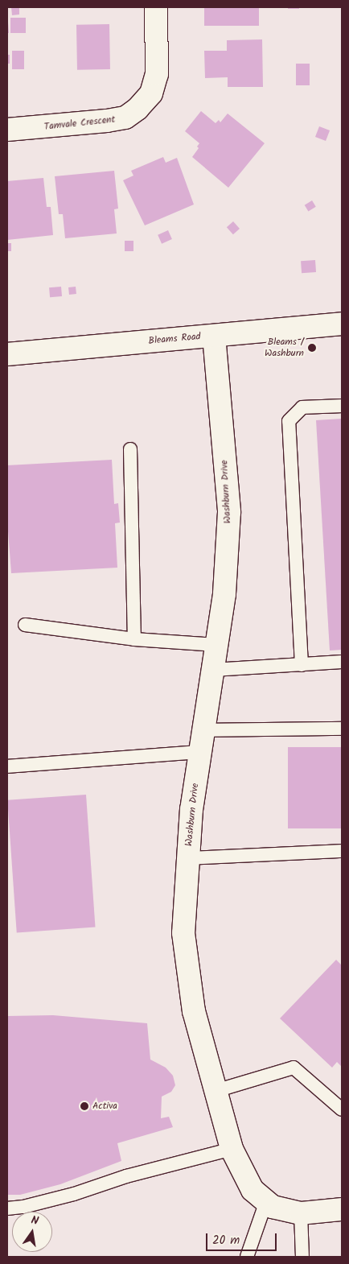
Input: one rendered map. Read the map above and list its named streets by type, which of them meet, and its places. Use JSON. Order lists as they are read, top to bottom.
{
  "streets": {
    "street": ["Tamvale Crescent", "Bleams Road", "Washburn Drive"]
  },
  "crossings": [
    ["Bleams Road", "Washburn Drive"]
  ],
  "places": ["Bleams / Washburn", "Activa"],
  "scale_bar": "20 m",
  "north": "top"
}
